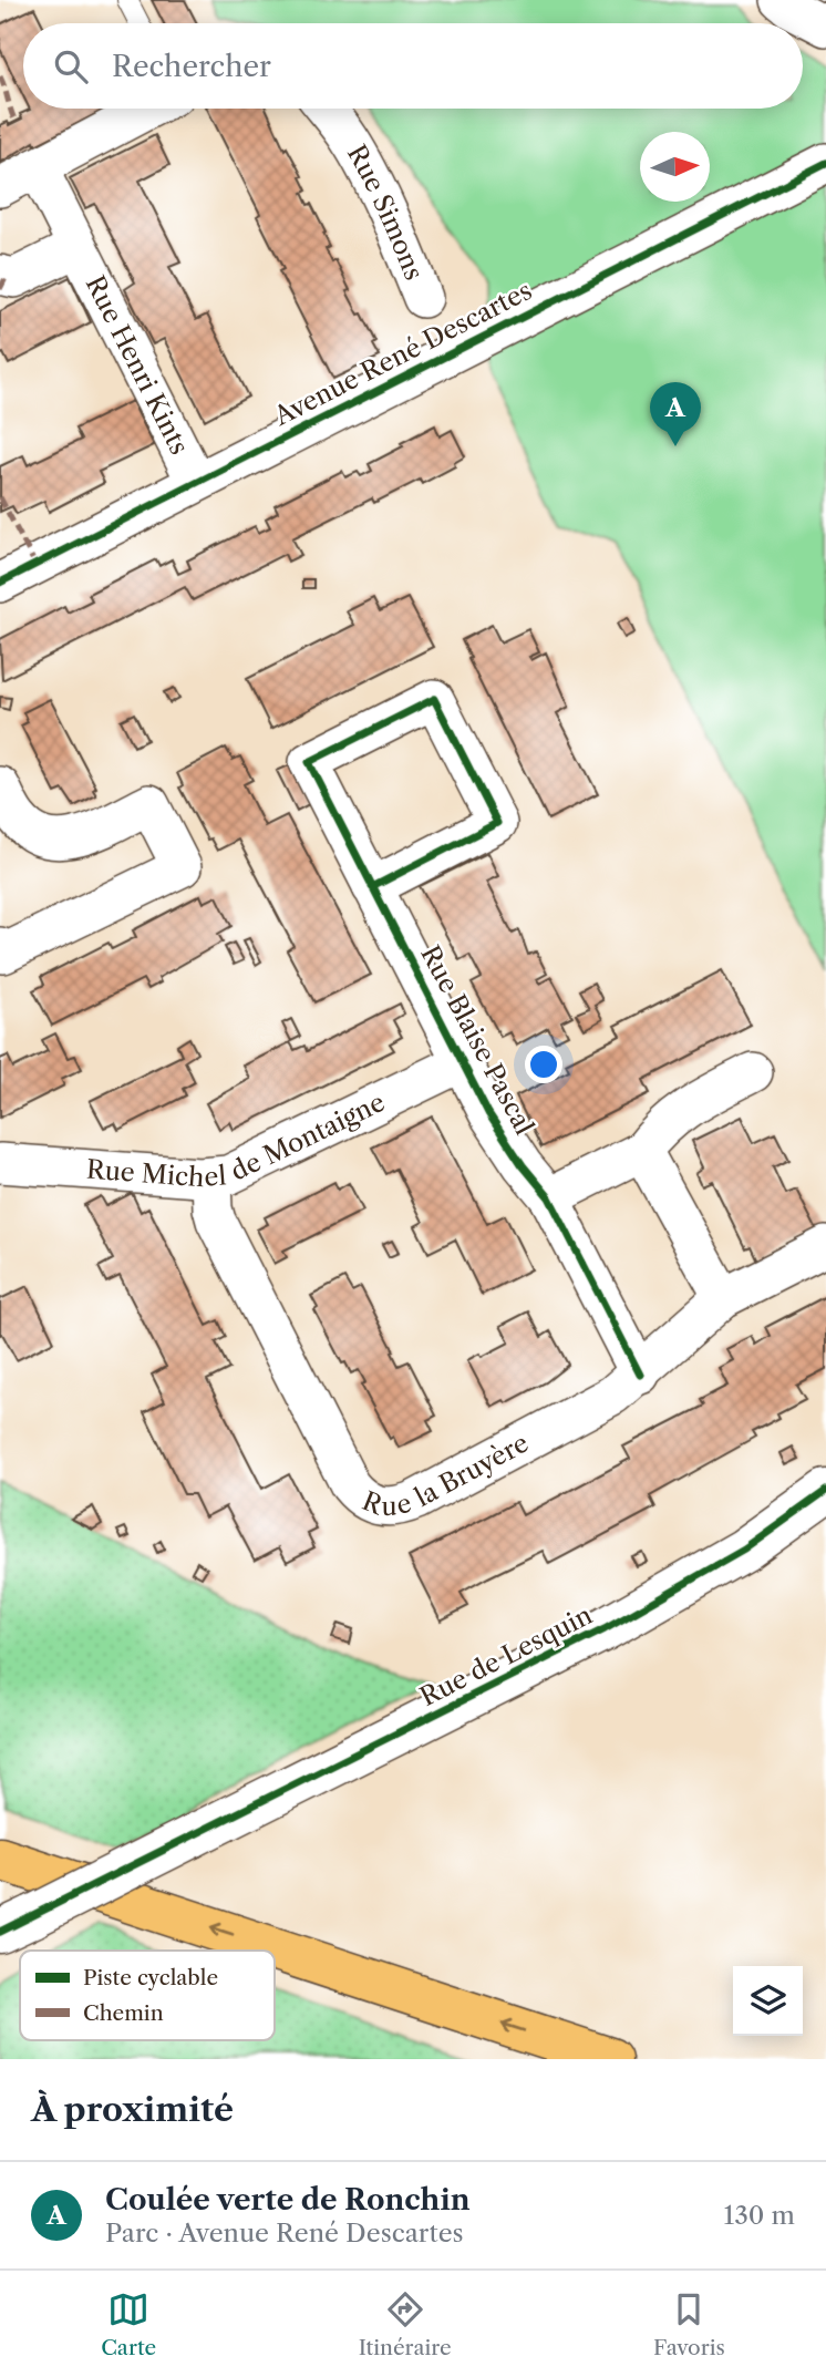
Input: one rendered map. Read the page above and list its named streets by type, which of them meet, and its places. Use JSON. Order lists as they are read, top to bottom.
{
  "streets": {
    "street": [
      "Rue Simons",
      "Avenue René Descartes",
      "Rue Henri Kints",
      "Rue Blaise Pascal",
      "Rue Michel de Montaigne",
      "Rue la Bruyère",
      "Rue de Lesquin"
    ]
  },
  "crossings": [
    ["Avenue René Descartes", "Rue Henri Kints"],
    ["Rue Blaise Pascal", "Rue Michel de Montaigne"],
    ["Rue Blaise Pascal", "Rue la Bruyère"],
    ["Rue Michel de Montaigne", "Rue la Bruyère"]
  ],
  "legend": ["Piste cyclable", "Chemin"],
  "north": "right",
  "page": {
    "search": "Rechercher",
    "pins": "A",
    "heading": "À proximité",
    "list": [
      {
        "mark": "A",
        "name": "Coulée verte de Ronchin",
        "note": "Parc · Avenue René Descartes",
        "value": "130 m"
      }
    ],
    "nav": ["Carte", "Itinéraire", "Favoris"]
  }
}
